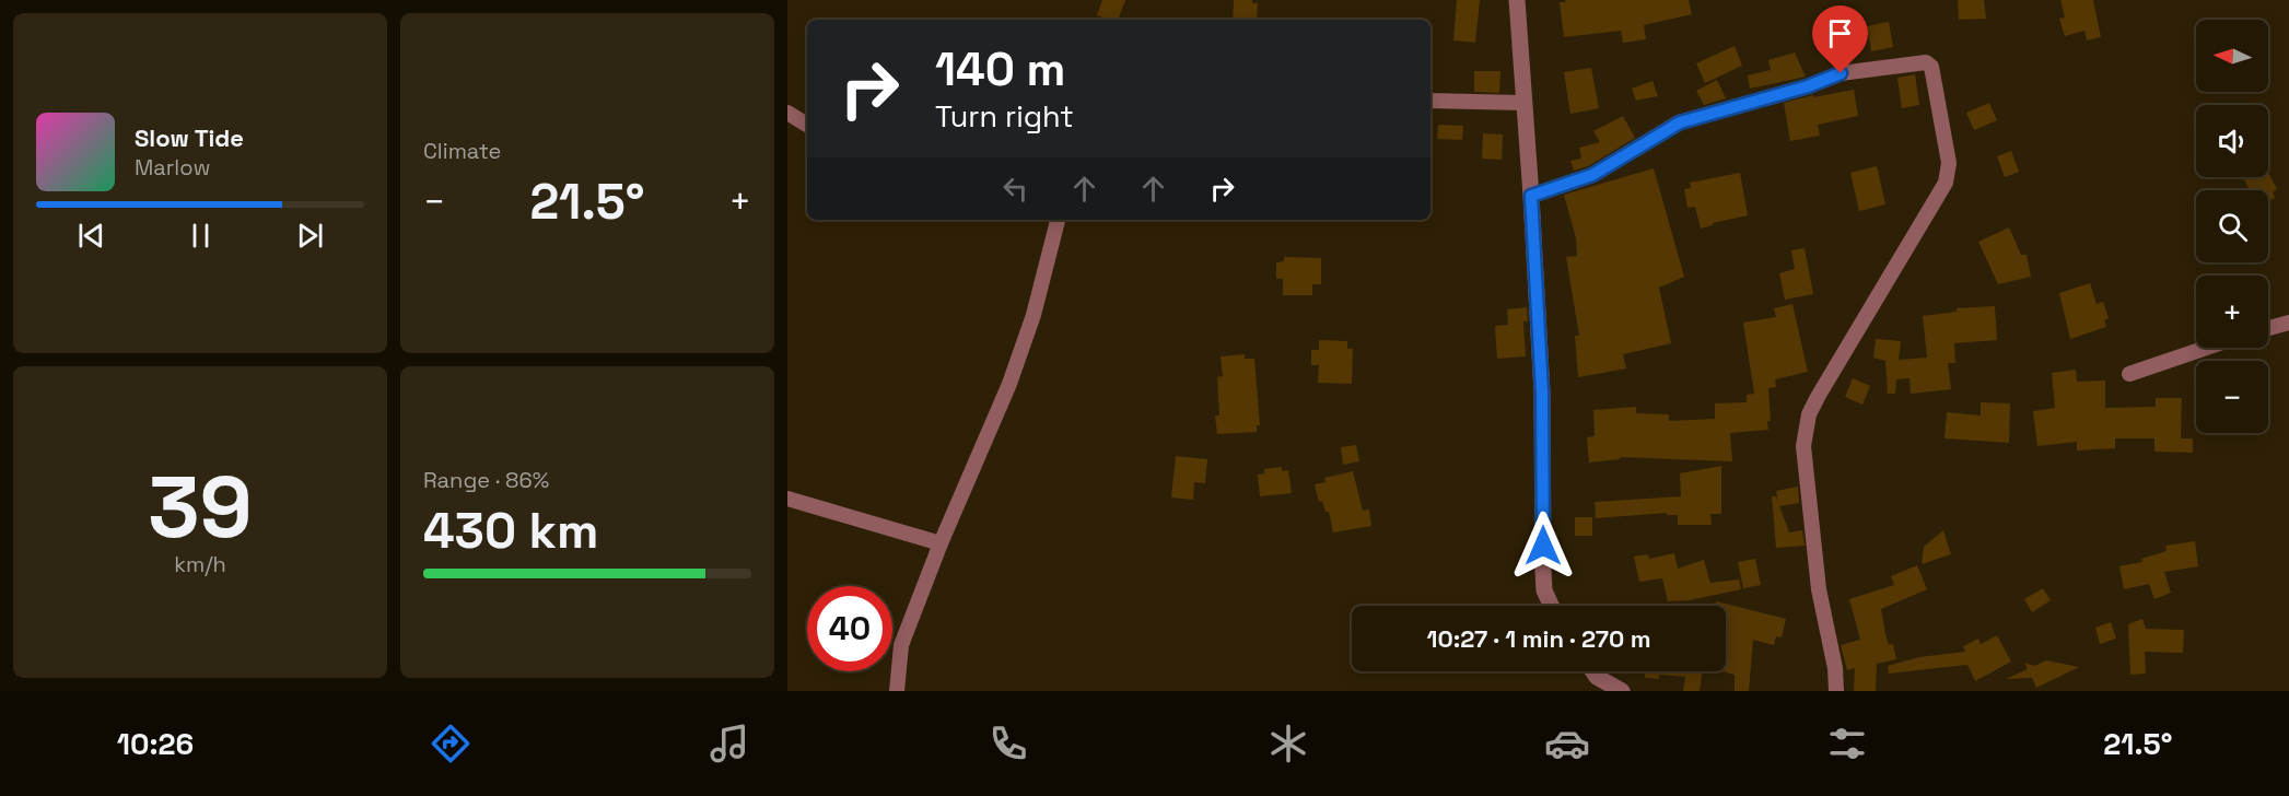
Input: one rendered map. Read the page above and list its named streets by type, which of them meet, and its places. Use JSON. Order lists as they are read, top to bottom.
{
  "north": "left",
  "page": {
    "tile": [
      "Climate",
      ["39", "km/h"],
      ["Range · 86%", "430 km"]
    ],
    "map_buttons": ["+", "−"],
    "turn": ["140 m", "Turn right"],
    "song": ["Slow Tide", "Marlow"],
    "heat": ["−", "21.5°", "+"],
    "limit": "40",
    "trip": "10:27 · 1 min · 270 m",
    "tabs": ["10:26", "21.5°"]
  }
}
